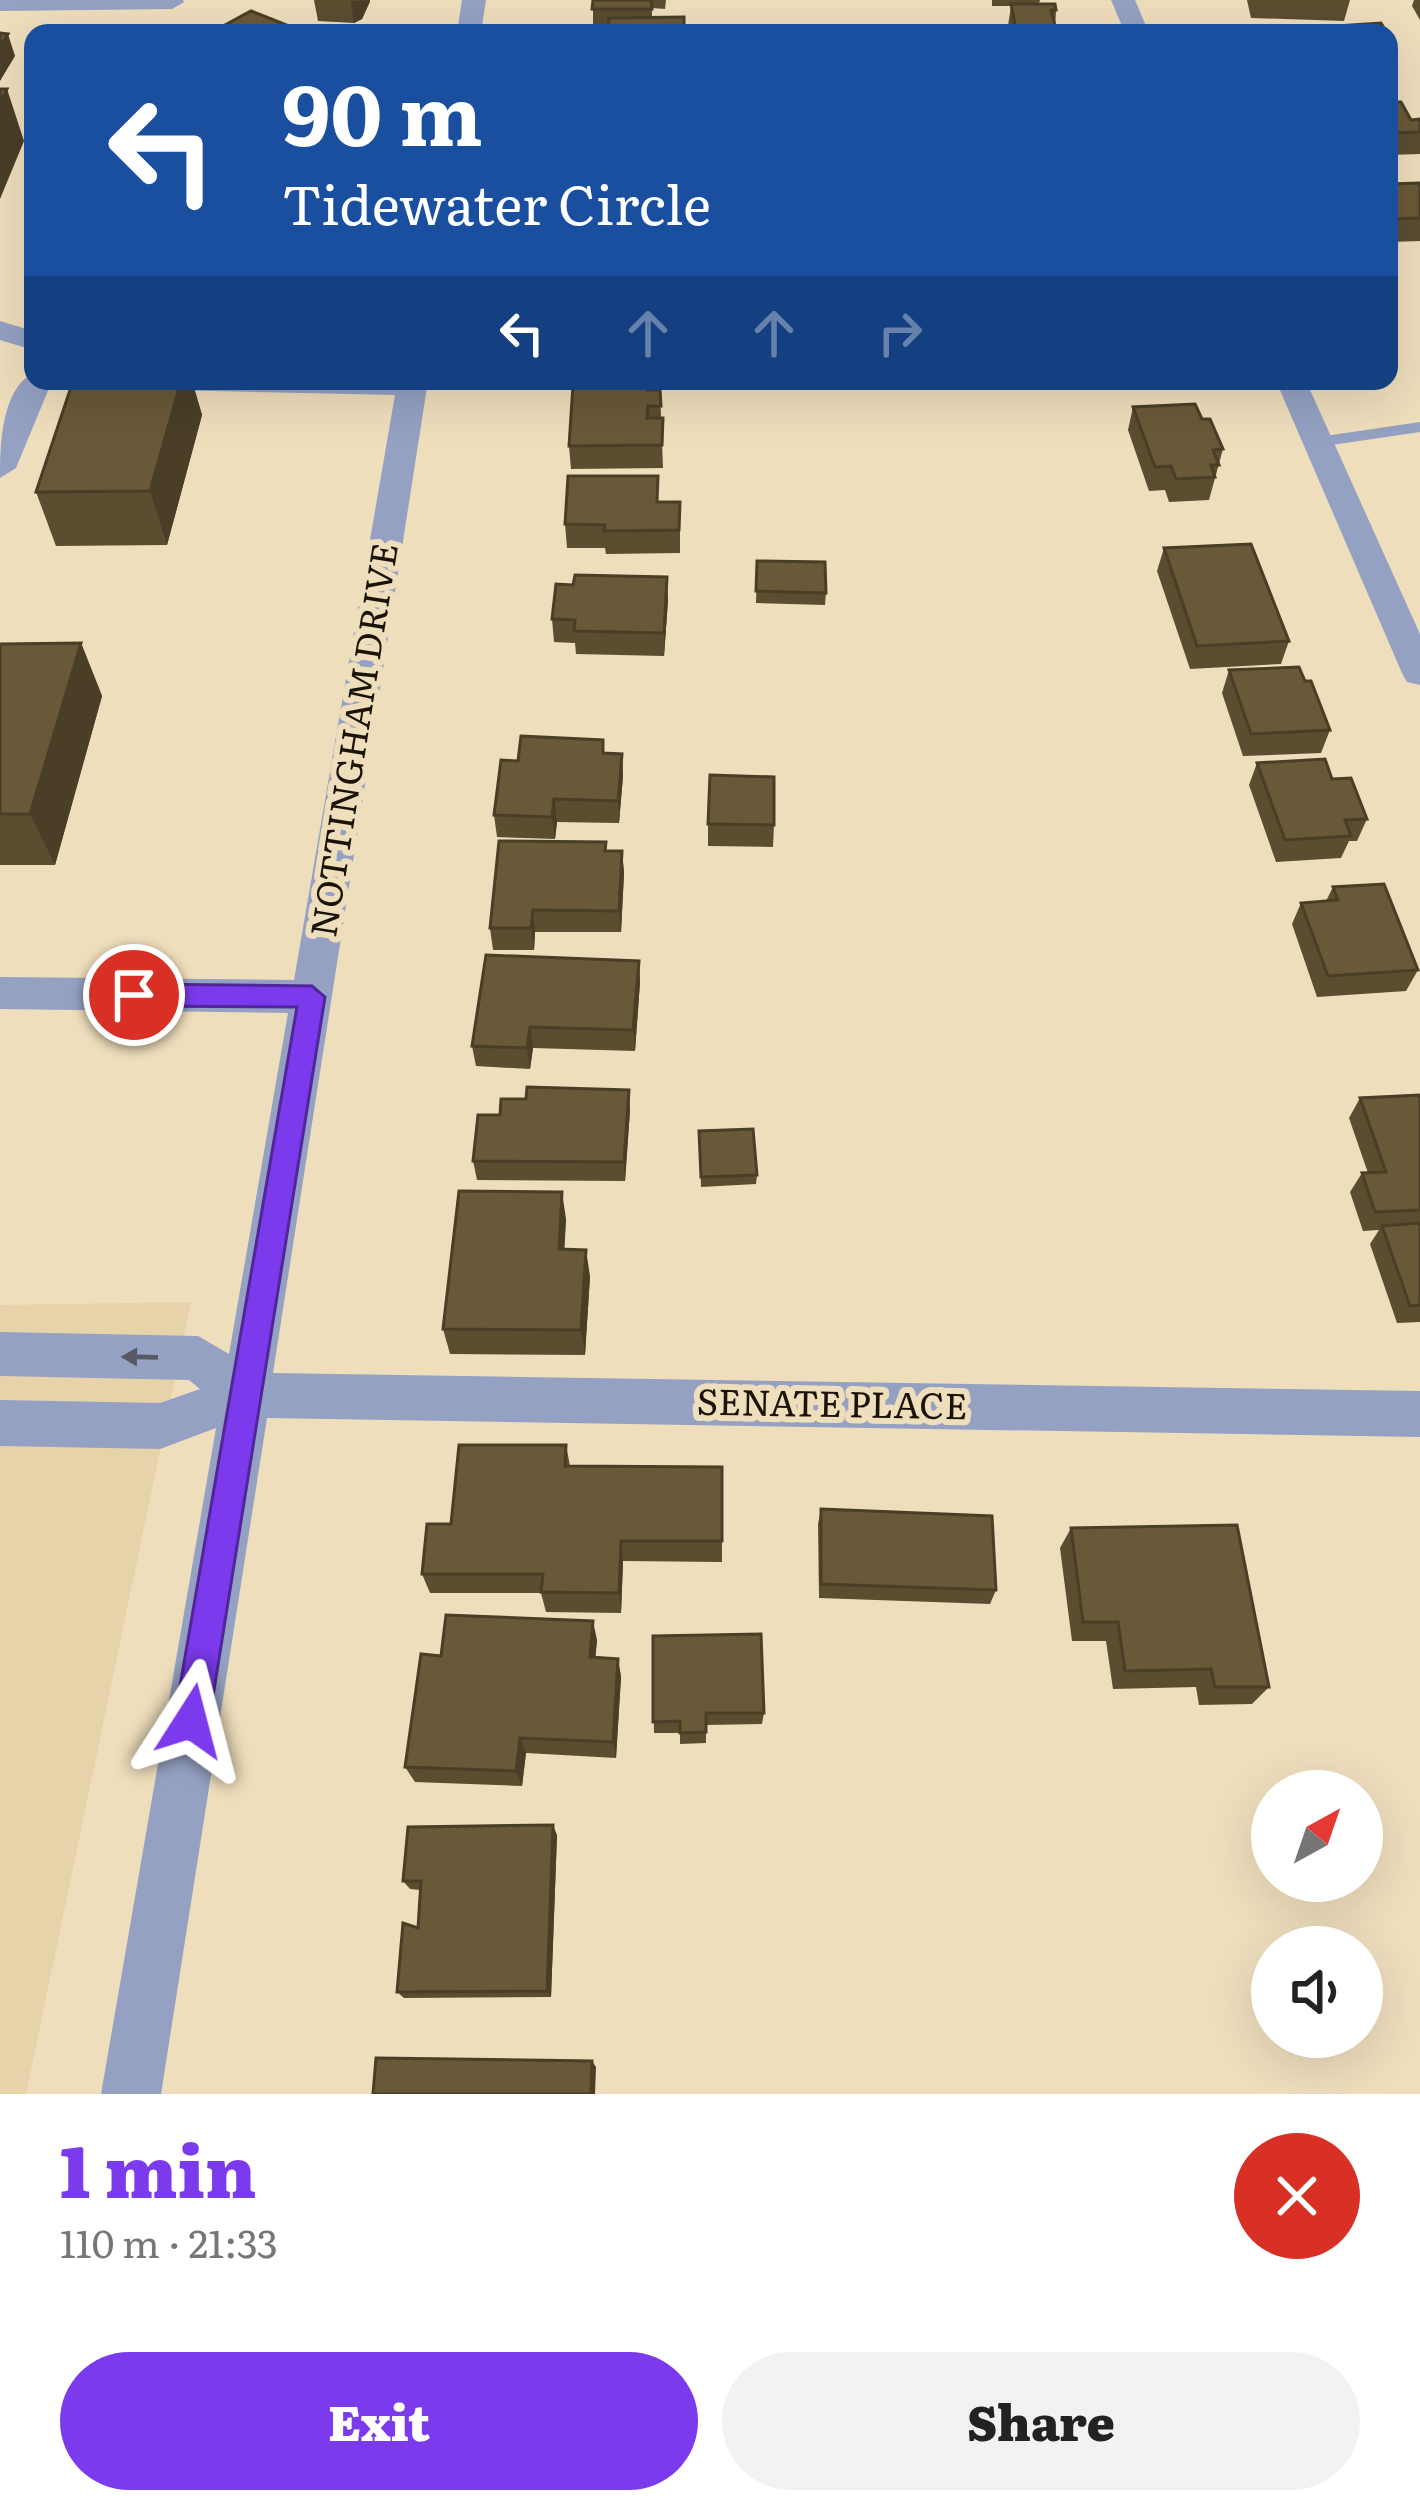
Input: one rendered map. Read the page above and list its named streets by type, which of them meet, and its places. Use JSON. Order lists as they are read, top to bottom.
{
  "streets": {
    "street": ["NOTTINGHAM DRIVE", "SENATE PLACE"]
  },
  "crossings": [
    ["NOTTINGHAM DRIVE", "SENATE PLACE"]
  ],
  "north": "top right",
  "page": {
    "turn": ["90 m", "Tidewater Circle"],
    "heading": ["1 min", "110 m · 21:33"],
    "buttons": ["Exit", "Share"]
  }
}
